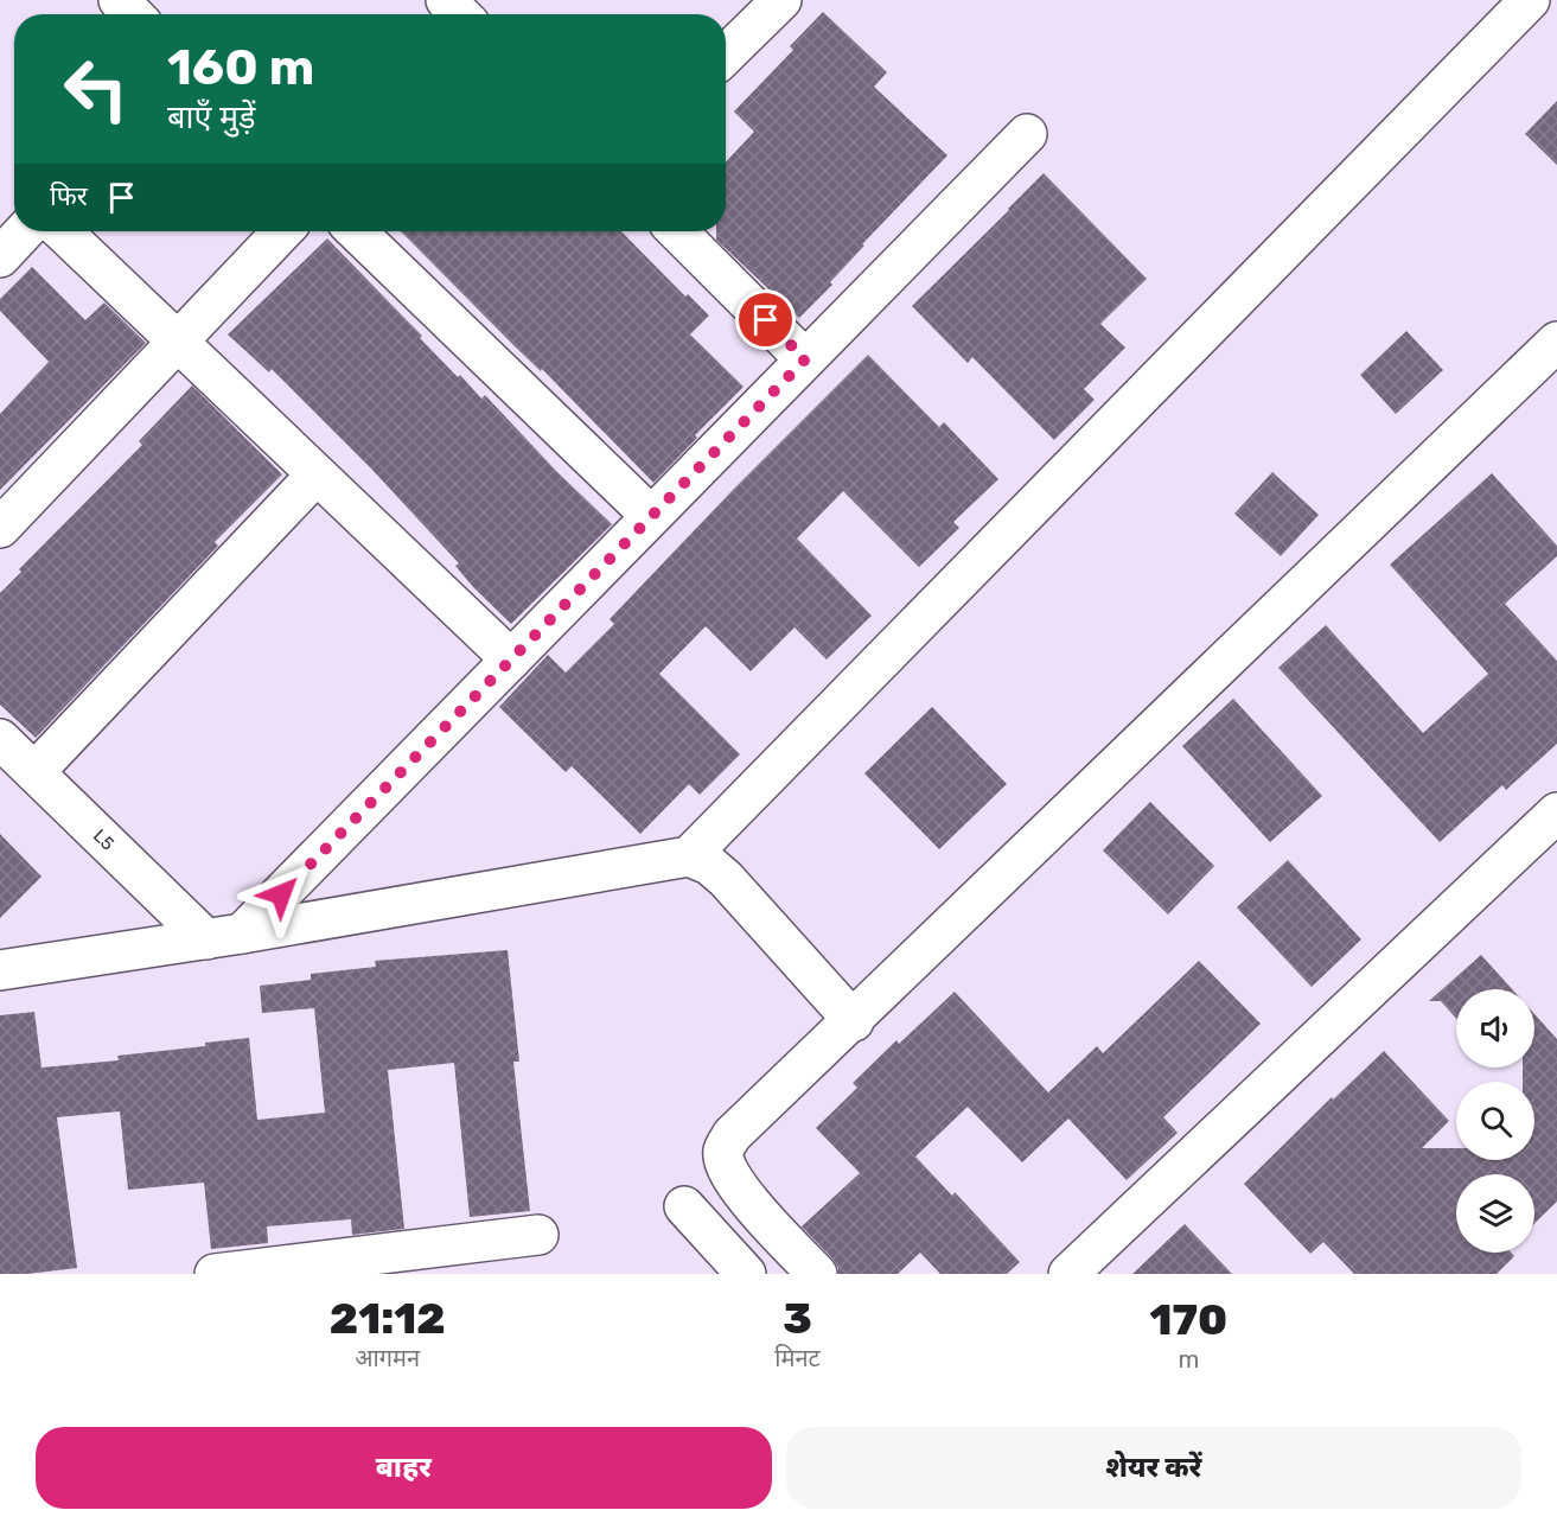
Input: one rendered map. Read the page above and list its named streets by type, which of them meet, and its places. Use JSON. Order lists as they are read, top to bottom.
{
  "streets": {
    "street": ["L5"]
  },
  "page": {
    "turn": ["160 m", "बाएँ मुड़ें"],
    "then": "फिर",
    "eta": [
      "21:12",
      "आगमन",
      "3",
      "मिनट",
      "170",
      "m"
    ],
    "buttons": ["बाहर", "शेयर करें"]
  }
}
